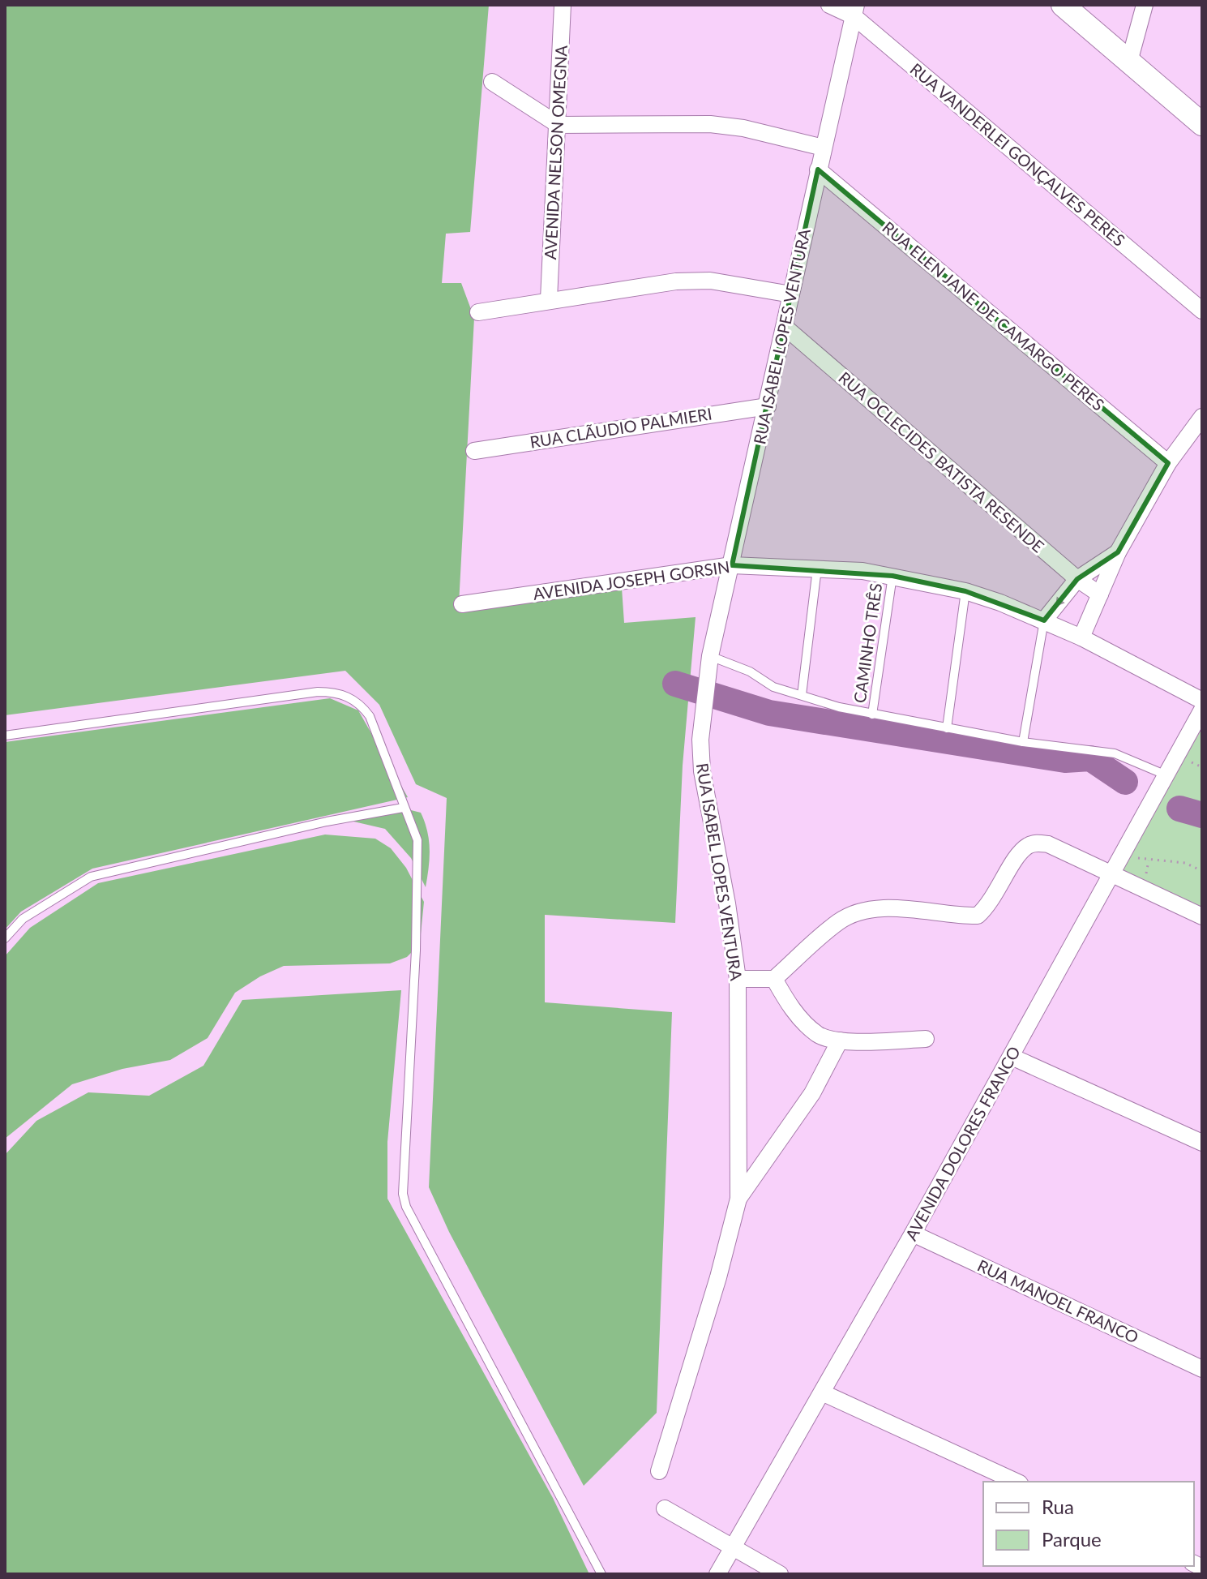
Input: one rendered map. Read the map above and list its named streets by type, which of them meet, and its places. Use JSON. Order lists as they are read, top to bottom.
{
  "streets": {
    "street": [
      "AVENIDA NELSON OMEGNA",
      "RUA VANDERLEI GONÇALVES PERES",
      "RUA ELEN JANE DE CAMARGO PERES",
      "RUA ISABEL LOPES VENTURA",
      "RUA CLÃUDIO PALMIERI",
      "RUA OCLECIDES BATISTA RESENDE",
      "AVENIDA JOSEPH GORSIN",
      "AVENIDA DOLORES FRANCO",
      "RUA MANOEL FRANCO"
    ],
    "lane": ["CAMINHO TRÊS"]
  },
  "crossings": [
    ["RUA VANDERLEI GONÇALVES PERES", "RUA ISABEL LOPES VENTURA"],
    ["RUA ELEN JANE DE CAMARGO PERES", "RUA ISABEL LOPES VENTURA"],
    ["RUA ISABEL LOPES VENTURA", "RUA CLÃUDIO PALMIERI"],
    ["RUA ISABEL LOPES VENTURA", "RUA OCLECIDES BATISTA RESENDE"],
    ["RUA ISABEL LOPES VENTURA", "AVENIDA JOSEPH GORSIN"],
    ["AVENIDA JOSEPH GORSIN", "CAMINHO TRÊS"],
    ["AVENIDA DOLORES FRANCO", "RUA MANOEL FRANCO"]
  ],
  "legend": ["Rua", "Parque"]
}
